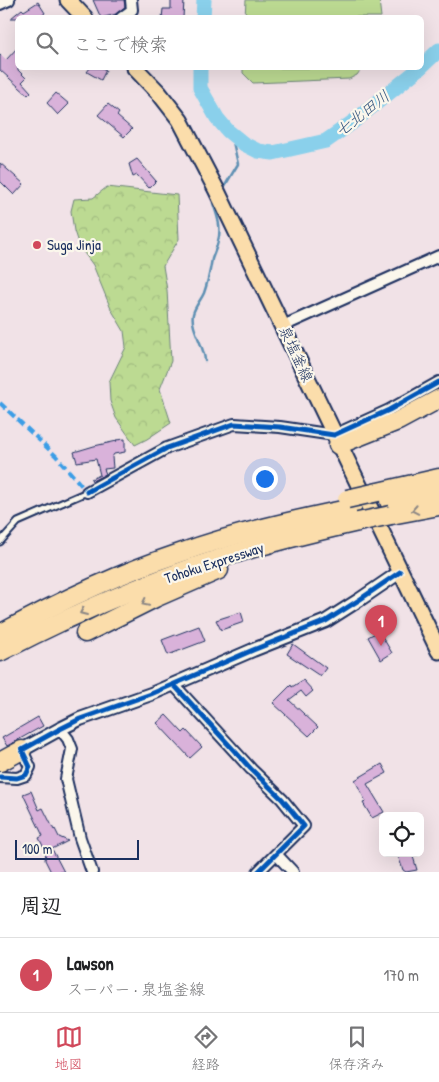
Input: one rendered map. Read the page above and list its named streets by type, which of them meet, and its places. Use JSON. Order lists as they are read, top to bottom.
{
  "streets": {
    "highway": ["Tohoku Expressway"],
    "main road": ["泉塩釜線"]
  },
  "water": ["七北田川"],
  "places": ["Suga Jinja"],
  "scale_bar": "100 m",
  "page": {
    "search": "ここで検索",
    "pins": "1",
    "scale": "100 m",
    "heading": "周辺",
    "list": [
      {
        "mark": "1",
        "name": "Lawson",
        "note": "スーパー · 泉塩釜線",
        "value": "170 m"
      }
    ],
    "nav": ["地図", "経路", "保存済み"]
  }
}
